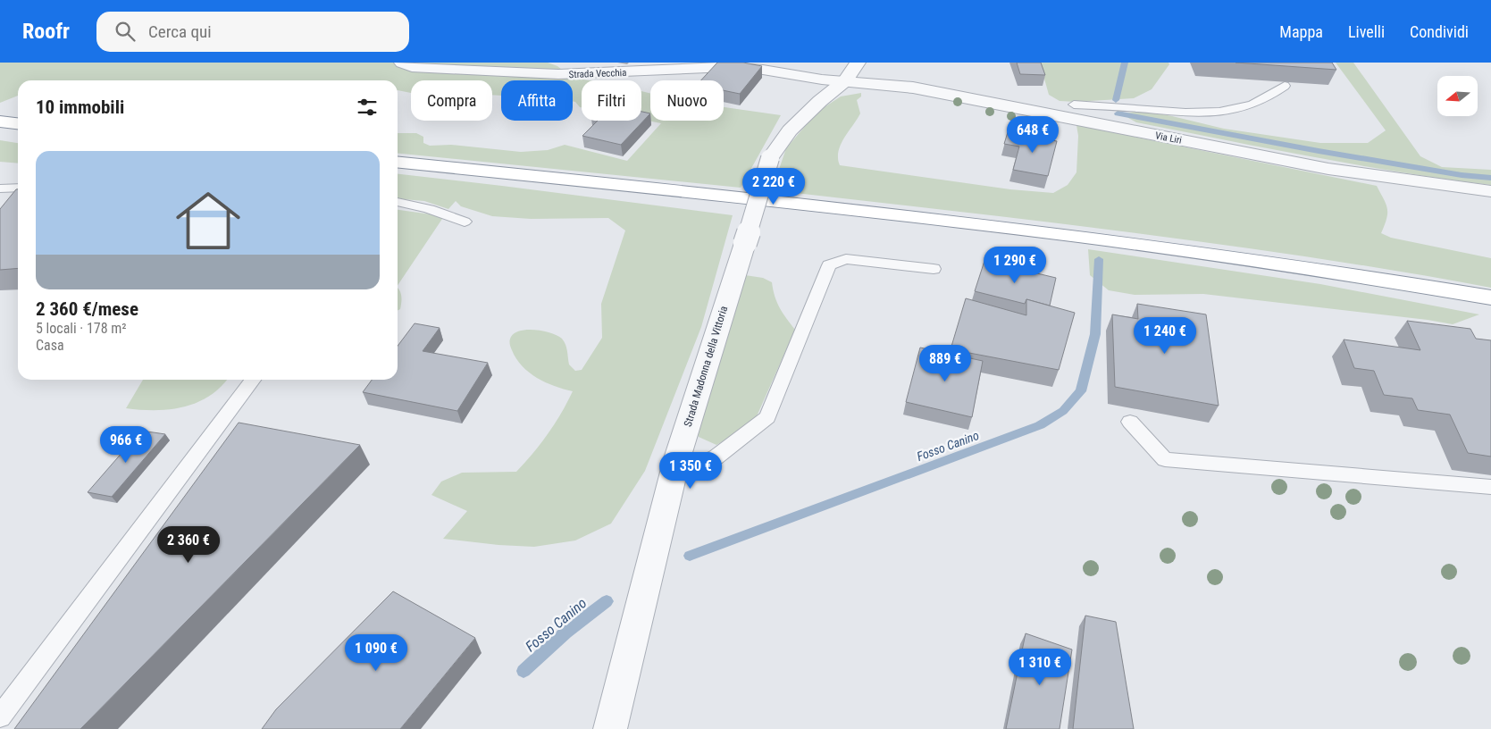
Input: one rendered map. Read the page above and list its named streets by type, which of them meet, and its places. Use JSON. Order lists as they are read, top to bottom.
{
  "streets": {
    "street": ["Strada Vecchia", "Via Liri", "Strada Madonna della Vittoria"]
  },
  "crossings": [
    ["Strada Vecchia", "Via Liri"],
    ["Strada Vecchia", "Strada Madonna della Vittoria"],
    ["Via Liri", "Strada Madonna della Vittoria"]
  ],
  "water": ["Fosso Canino"],
  "north": "left",
  "page": {
    "header": "Roofr",
    "search": "Cerca qui",
    "nav": ["Mappa", "Livelli", "Condividi"],
    "chip": [
      "Compra",
      "Affitta",
      "Filtri",
      "Nuovo"
    ],
    "heading": "10 immobili",
    "price": [
      "648 €",
      "2 220 €",
      "1 290 €",
      "1 240 €",
      "889 €",
      "966 €",
      "1 350 €",
      "2 360 €",
      "1 090 €",
      "1 310 €"
    ],
    "list": [
      {
        "name": "2 360 €/mese",
        "note": "5 locali · 178 m² · Casa"
      }
    ]
  }
}
